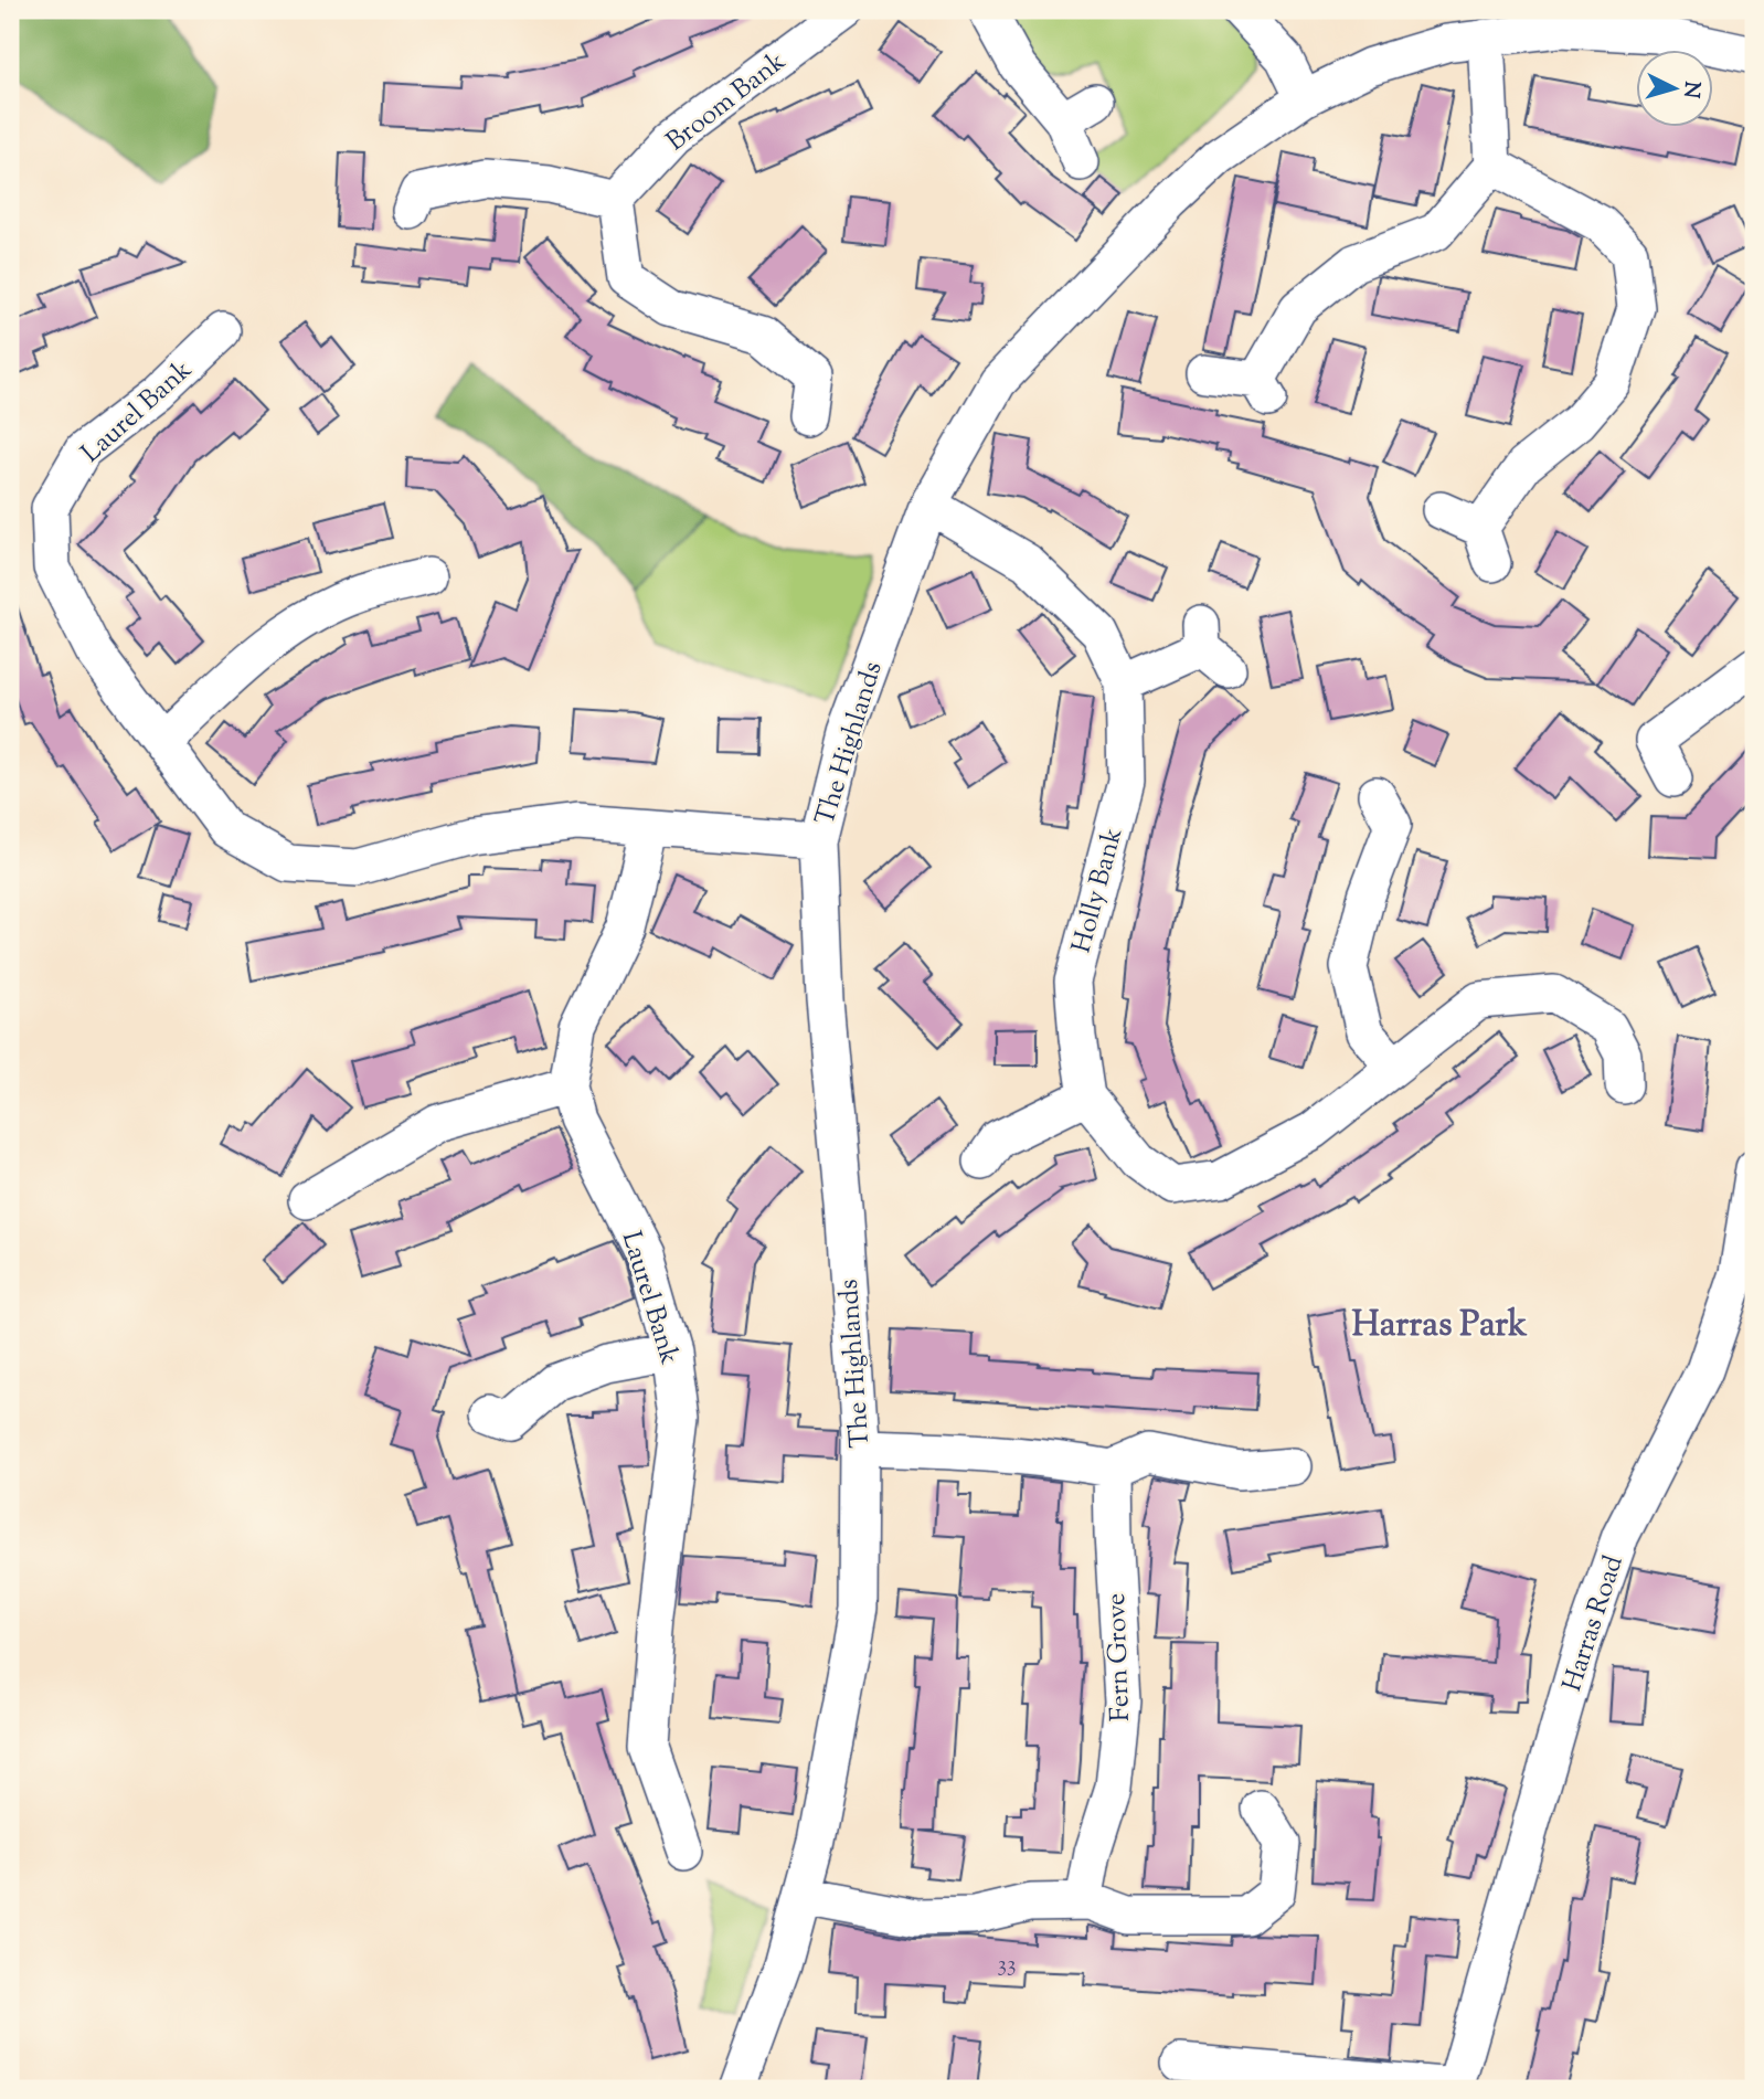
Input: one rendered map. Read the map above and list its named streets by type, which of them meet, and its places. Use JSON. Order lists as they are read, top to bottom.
{
  "streets": {
    "street": [
      "Broom Bank",
      "Laurel Bank",
      "The Highlands",
      "Holly Bank",
      "Harras Road",
      "Fern Grove"
    ]
  },
  "crossings": [
    ["Laurel Bank", "The Highlands"],
    ["The Highlands", "Holly Bank"]
  ],
  "districts": ["Harras Park"],
  "house_numbers": ["33"],
  "north": "right"
}
